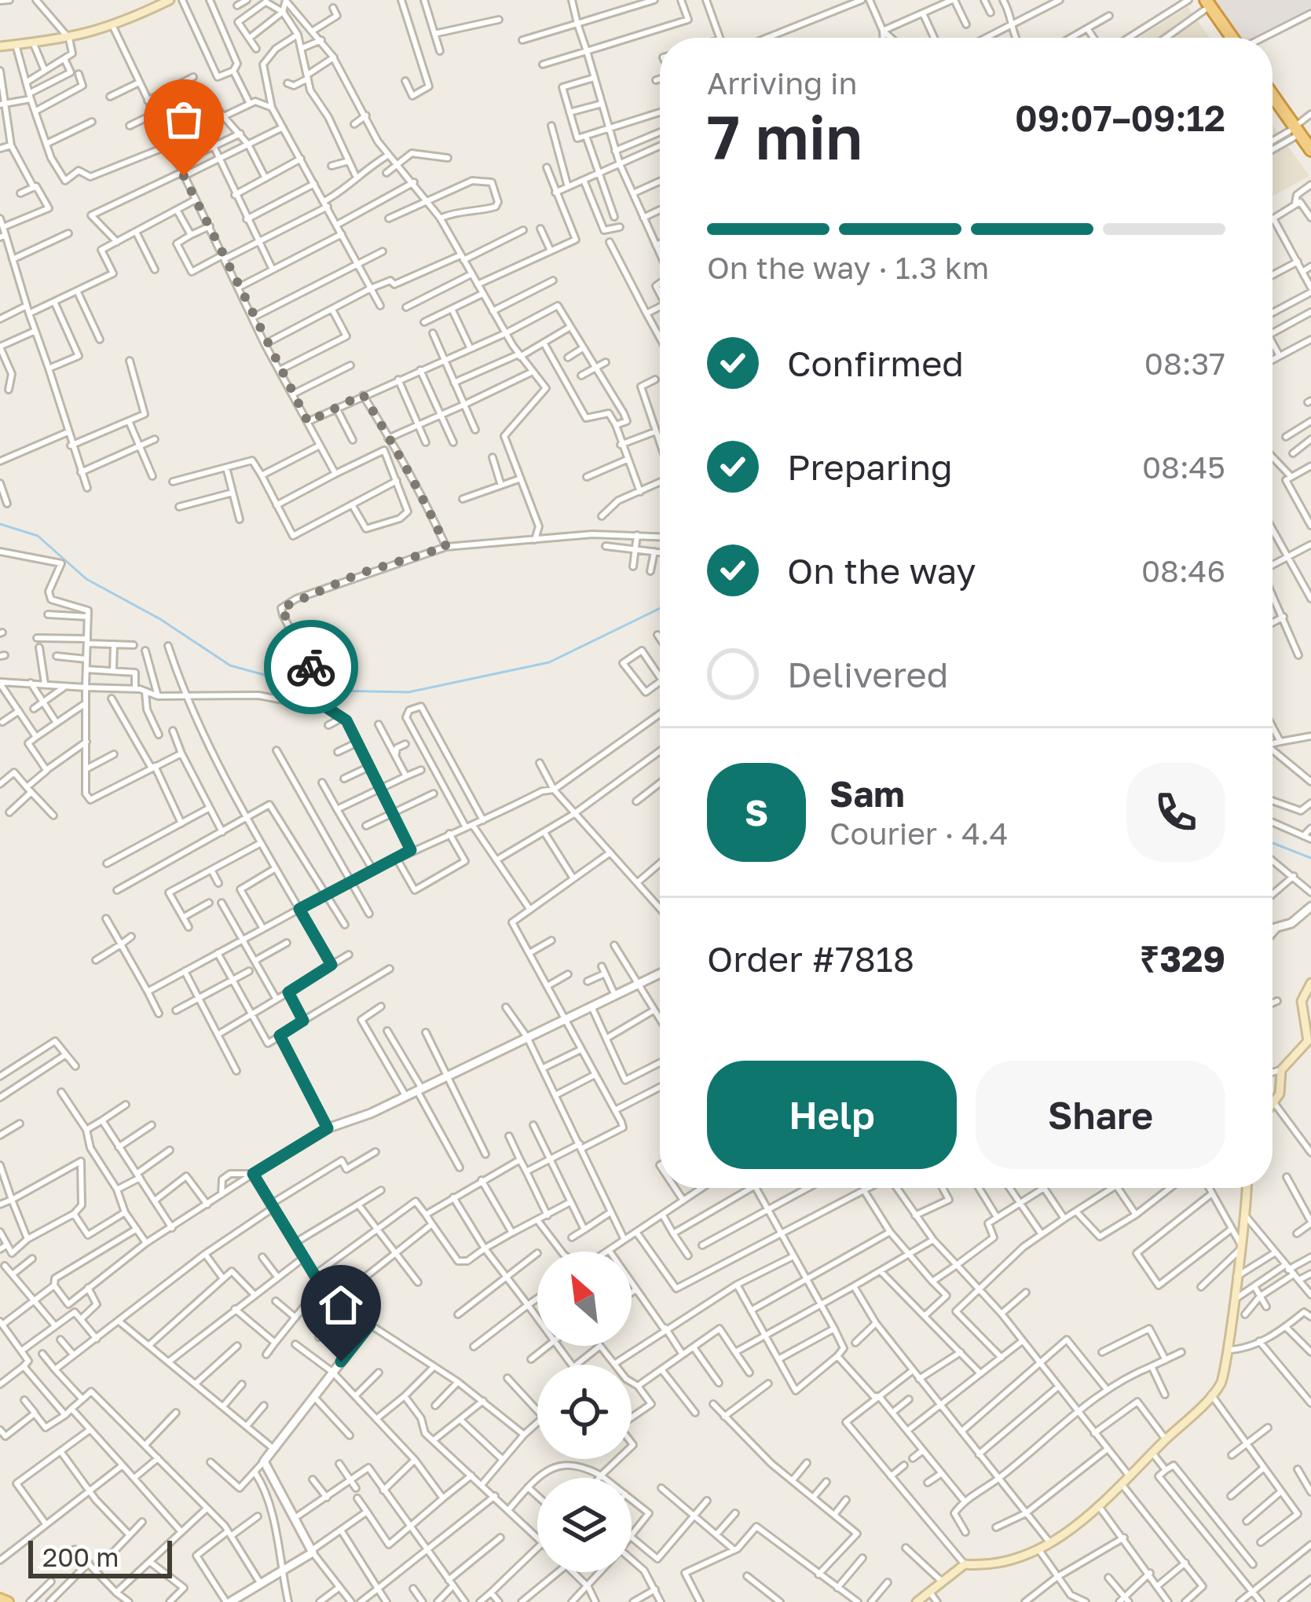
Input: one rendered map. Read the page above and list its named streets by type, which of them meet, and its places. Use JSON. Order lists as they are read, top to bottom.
{
  "scale_bar": "200 m",
  "north": "top left",
  "page": {
    "heading": ["7 min", "Arriving in", "09:07–09:12"],
    "panel": [
      "Sam",
      "Courier · 4.4",
      "Order #7818",
      "₹329"
    ],
    "bar": "On the way · 1.3 km",
    "list": [
      ["Confirmed", "08:37"],
      ["Preparing", "08:45"],
      ["On the way", "08:46"],
      "Delivered"
    ],
    "round": "S",
    "buttons": ["Help", "Share"],
    "scale": "200 m"
  }
}
